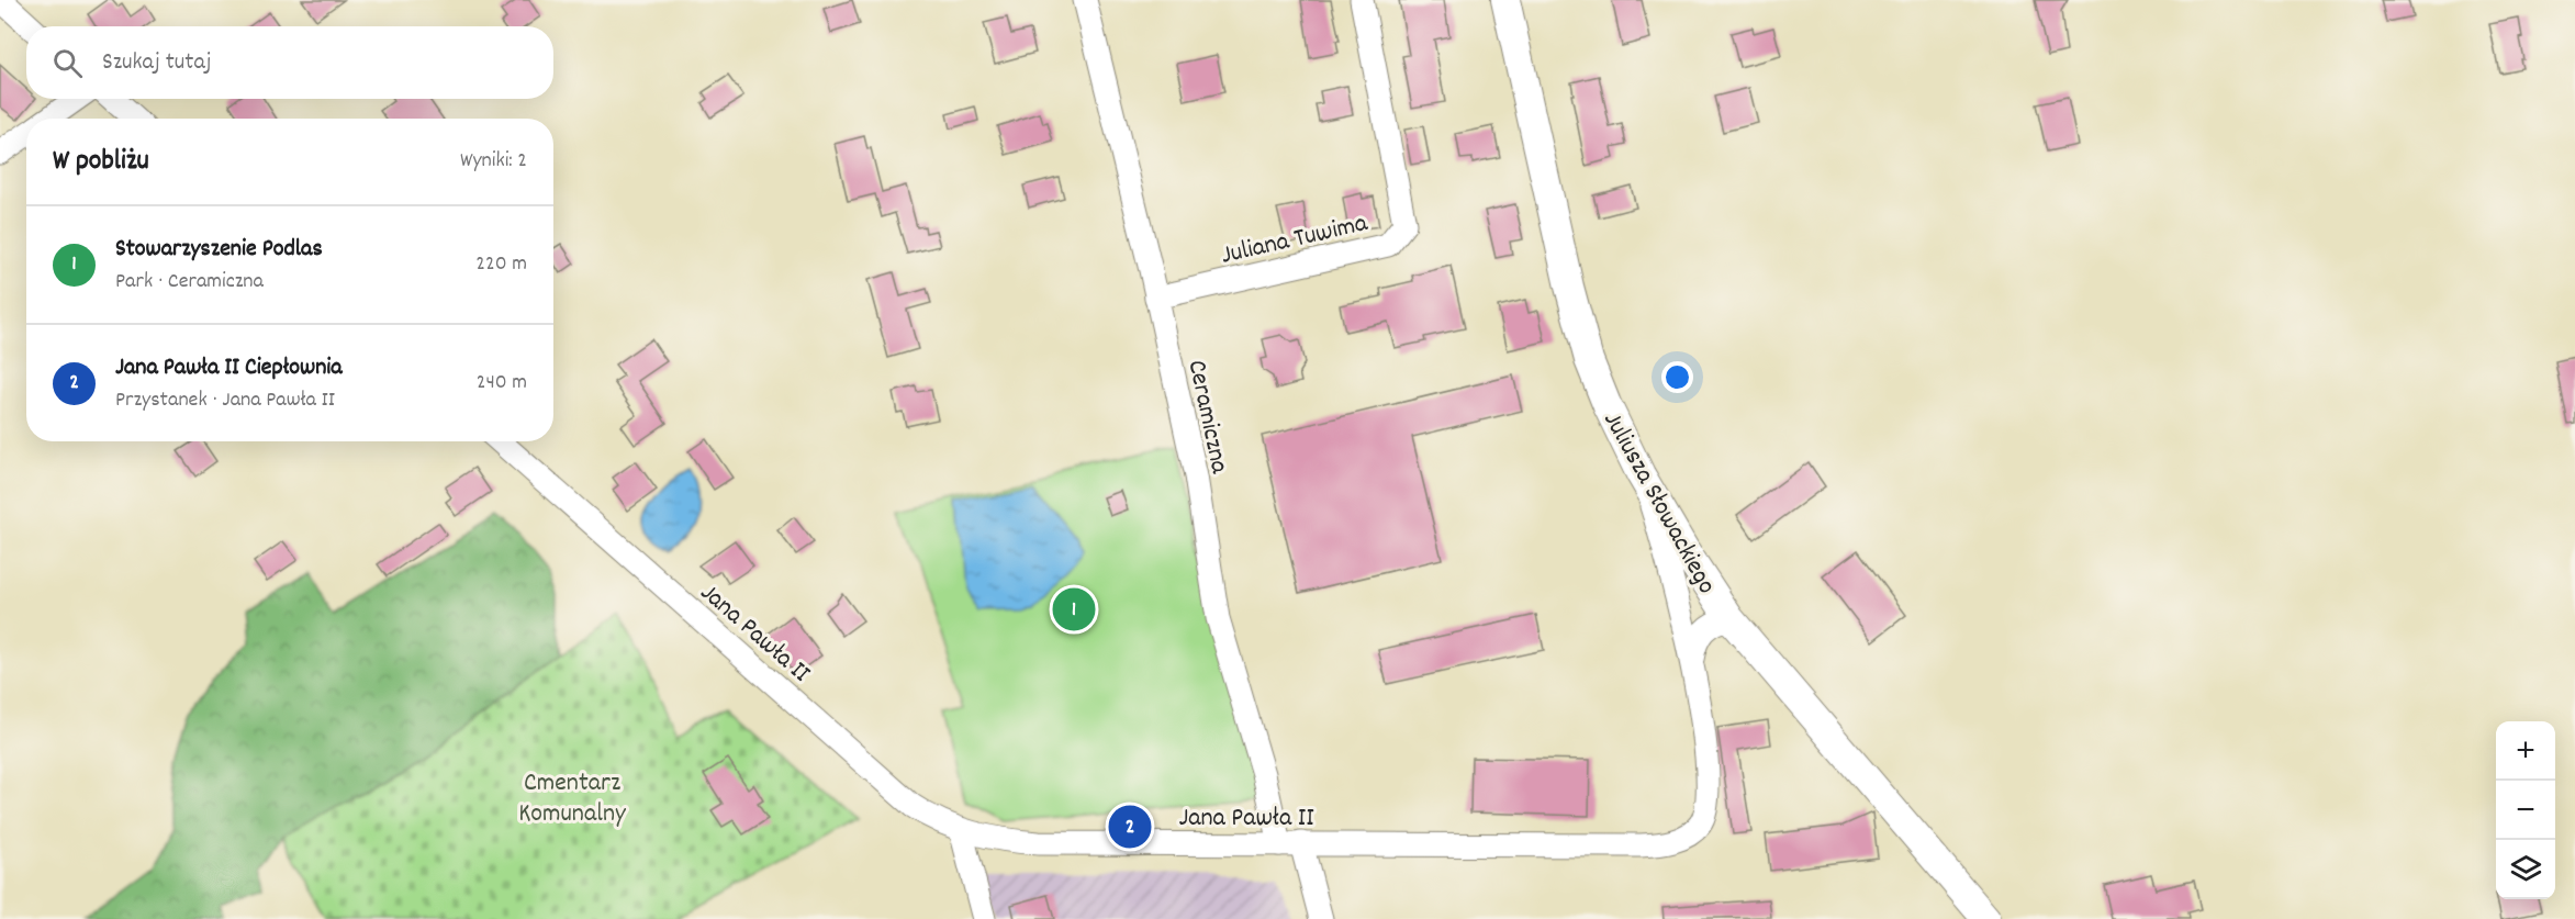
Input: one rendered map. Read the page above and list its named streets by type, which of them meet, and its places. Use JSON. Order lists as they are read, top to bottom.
{
  "streets": {
    "street": [
      "Juliana Tuwima",
      "Ceramiczna",
      "Juliusza Słowackiego",
      "Jana Pawła II"
    ]
  },
  "crossings": [
    ["Juliana Tuwima", "Ceramiczna"],
    ["Ceramiczna", "Jana Pawła II"],
    ["Juliusza Słowackiego", "Jana Pawła II"]
  ],
  "parks": ["Cmentarz Komunalny"],
  "page": {
    "search": "Szukaj tutaj",
    "heading": ["W pobliżu", "Wyniki: 2"],
    "list": [
      {
        "mark": "1",
        "name": "Stowarzyszenie Podlas",
        "note": "Park · Ceramiczna",
        "value": "220 m"
      },
      {
        "mark": "2",
        "name": "Jana Pawła II Ciepłownia",
        "note": "Przystanek · Jana Pawła II",
        "value": "240 m"
      }
    ],
    "pins": ["1", "2"],
    "map_buttons": ["+", "−"]
  }
}
